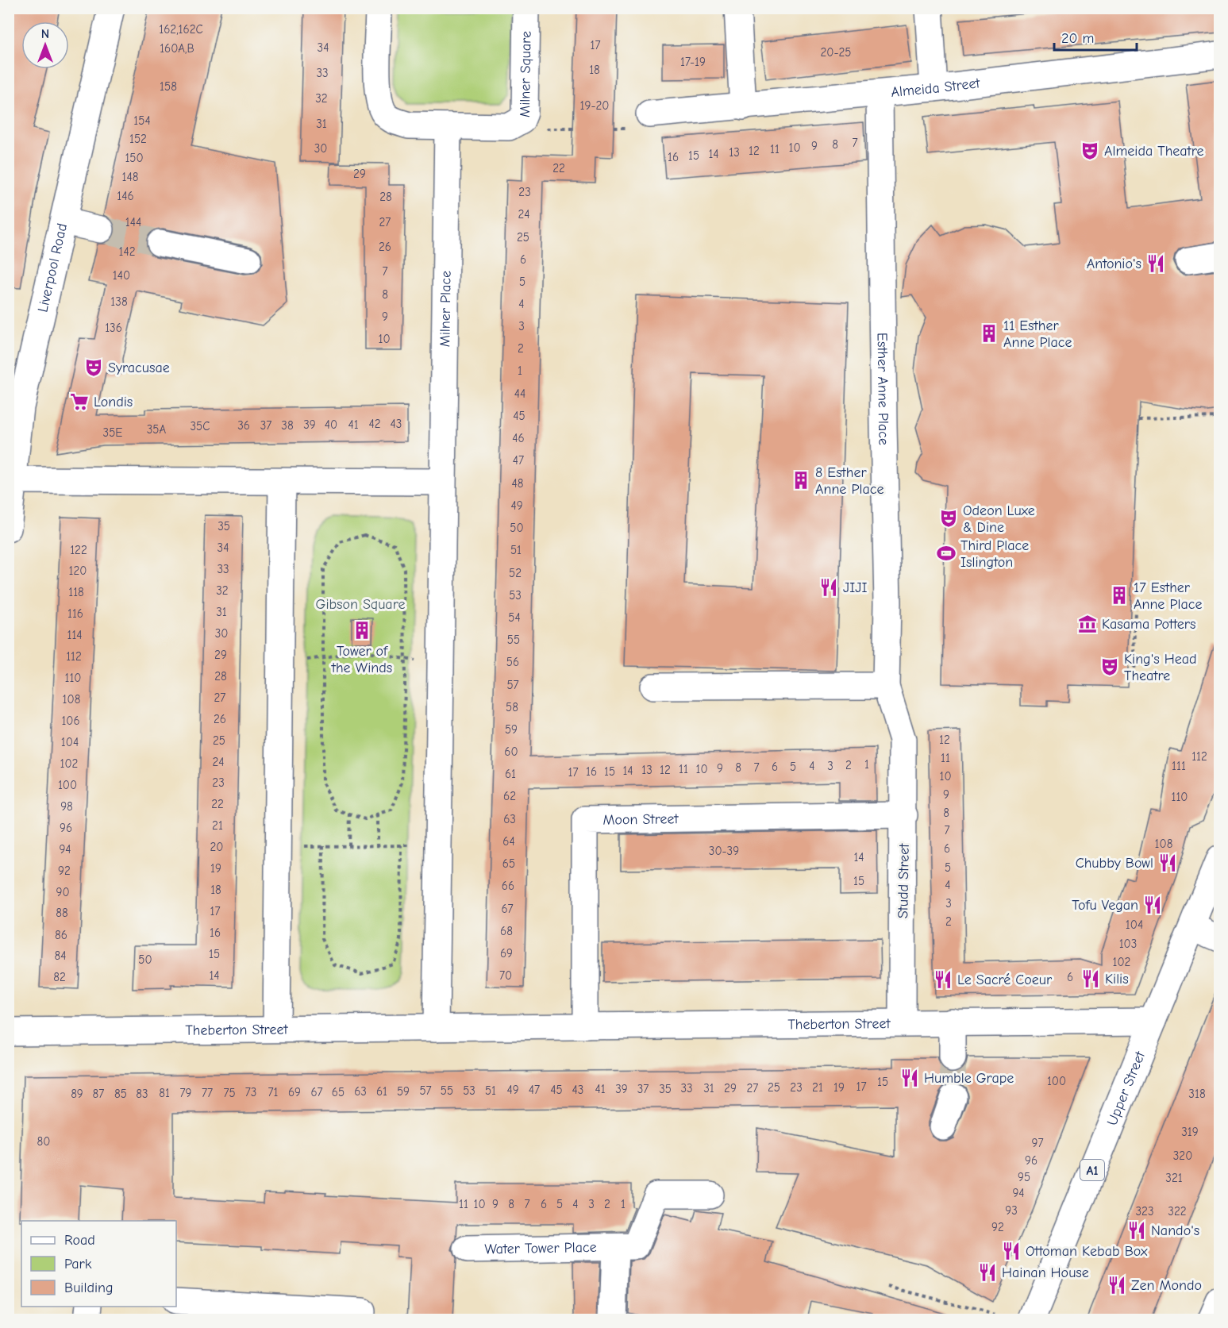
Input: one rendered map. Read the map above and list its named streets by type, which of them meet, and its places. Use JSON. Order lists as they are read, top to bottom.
{
  "streets": {
    "main road": [
      "Milner Square",
      "Almeida Street",
      "Liverpool Road",
      "Milner Place",
      "Esther Anne Place",
      "Moon Street",
      "Studd Street",
      "Theberton Street",
      "Upper Street",
      "A1",
      "Water Tower Place"
    ]
  },
  "crossings": [
    ["Milner Square", "Milner Place"],
    ["Almeida Street", "Esther Anne Place"],
    ["Esther Anne Place", "Studd Street"],
    ["Moon Street", "Studd Street"],
    ["Moon Street", "Theberton Street"],
    ["Studd Street", "Theberton Street"],
    ["Theberton Street", "Upper Street"]
  ],
  "parks": ["Gibson Square"],
  "places": {
    "theatre": [
      "Almeida Theatre",
      "Syracusae",
      "Odeon Luxe & Dine",
      "King's Head Theatre"
    ],
    "restaurant": [
      "Antonio's",
      "JIJI",
      "Chubby Bowl",
      "Tofu Vegan",
      "Kilis",
      "Le Sacré Coeur",
      "Humble Grape",
      "Nando's",
      "Ottoman Kebab Box",
      "Hainan House",
      "Zen Mondo"
    ],
    "building": [
      "11 Esther Anne Place",
      "8 Esther Anne Place",
      "17 Esther Anne Place",
      "Tower of the Winds"
    ],
    "supermarket": ["Londis"],
    "sports": ["Third Place Islington"],
    "museum": ["Kasama Potters"]
  },
  "house_numbers": [
    "162,162C",
    "17",
    "34",
    "160A,B",
    "20-25",
    "17-19",
    "18",
    "33",
    "158",
    "32",
    "19-20",
    "154",
    "31",
    "152",
    "7",
    "8",
    "9",
    "10",
    "30",
    "11",
    "12",
    "13",
    "14",
    "15",
    "16",
    "150",
    "22",
    "29",
    "148",
    "23",
    "146",
    "28",
    "24",
    "144",
    "27",
    "25",
    "26",
    "142",
    "6",
    "7",
    "140",
    "5",
    "8",
    "138",
    "4",
    "9",
    "3",
    "136",
    "10",
    "2",
    "1",
    "44",
    "45",
    "42",
    "43",
    "39",
    "40",
    "41",
    "36",
    "37",
    "38",
    "35C",
    "35A",
    "35E",
    "46",
    "47",
    "48",
    "49",
    "35",
    "50",
    "34",
    "122",
    "51",
    "33",
    "120",
    "52",
    "32",
    "118",
    "53",
    "31",
    "116",
    "54",
    "30",
    "114",
    "55",
    "29",
    "112",
    "56",
    "28",
    "110",
    "57",
    "27",
    "108",
    "58",
    "26",
    "106",
    "59",
    "12",
    "25",
    "104",
    "60",
    "112",
    "11",
    "24",
    "102",
    "1",
    "2",
    "4",
    "3",
    "111",
    "6",
    "5",
    "8",
    "7",
    "9",
    "11",
    "10",
    "13",
    "12",
    "14",
    "16",
    "15",
    "17",
    "61",
    "10",
    "23",
    "100",
    "9",
    "62",
    "110",
    "22",
    "98",
    "8",
    "63",
    "21",
    "96",
    "7",
    "64",
    "108",
    "20",
    "6",
    "94",
    "30-39",
    "14",
    "65",
    "5",
    "19",
    "92",
    "15",
    "4",
    "66",
    "18",
    "90",
    "3",
    "67",
    "17",
    "88",
    "2",
    "104",
    "68",
    "16",
    "86",
    "103",
    "69",
    "15",
    "84",
    "50",
    "102",
    "14",
    "70",
    "82",
    "6",
    "100",
    "15",
    "17",
    "25",
    "23",
    "21",
    "19",
    "33",
    "31",
    "29",
    "27",
    "41",
    "39",
    "37",
    "35",
    "49",
    "47",
    "45",
    "43",
    "57",
    "55",
    "53",
    "51",
    "63",
    "61",
    "59",
    "73",
    "71",
    "69",
    "67",
    "65",
    "81",
    "79",
    "77",
    "75",
    "89",
    "87",
    "85",
    "83",
    "318",
    "319",
    "80",
    "97",
    "320",
    "96",
    "95",
    "321",
    "94",
    "11",
    "10",
    "9",
    "8",
    "7",
    "6",
    "5",
    "4",
    "3",
    "2",
    "1",
    "93",
    "323",
    "322",
    "92"
  ],
  "legend": ["Road", "Park", "Building"],
  "scale_bar": "20 m",
  "north": "top"
}
